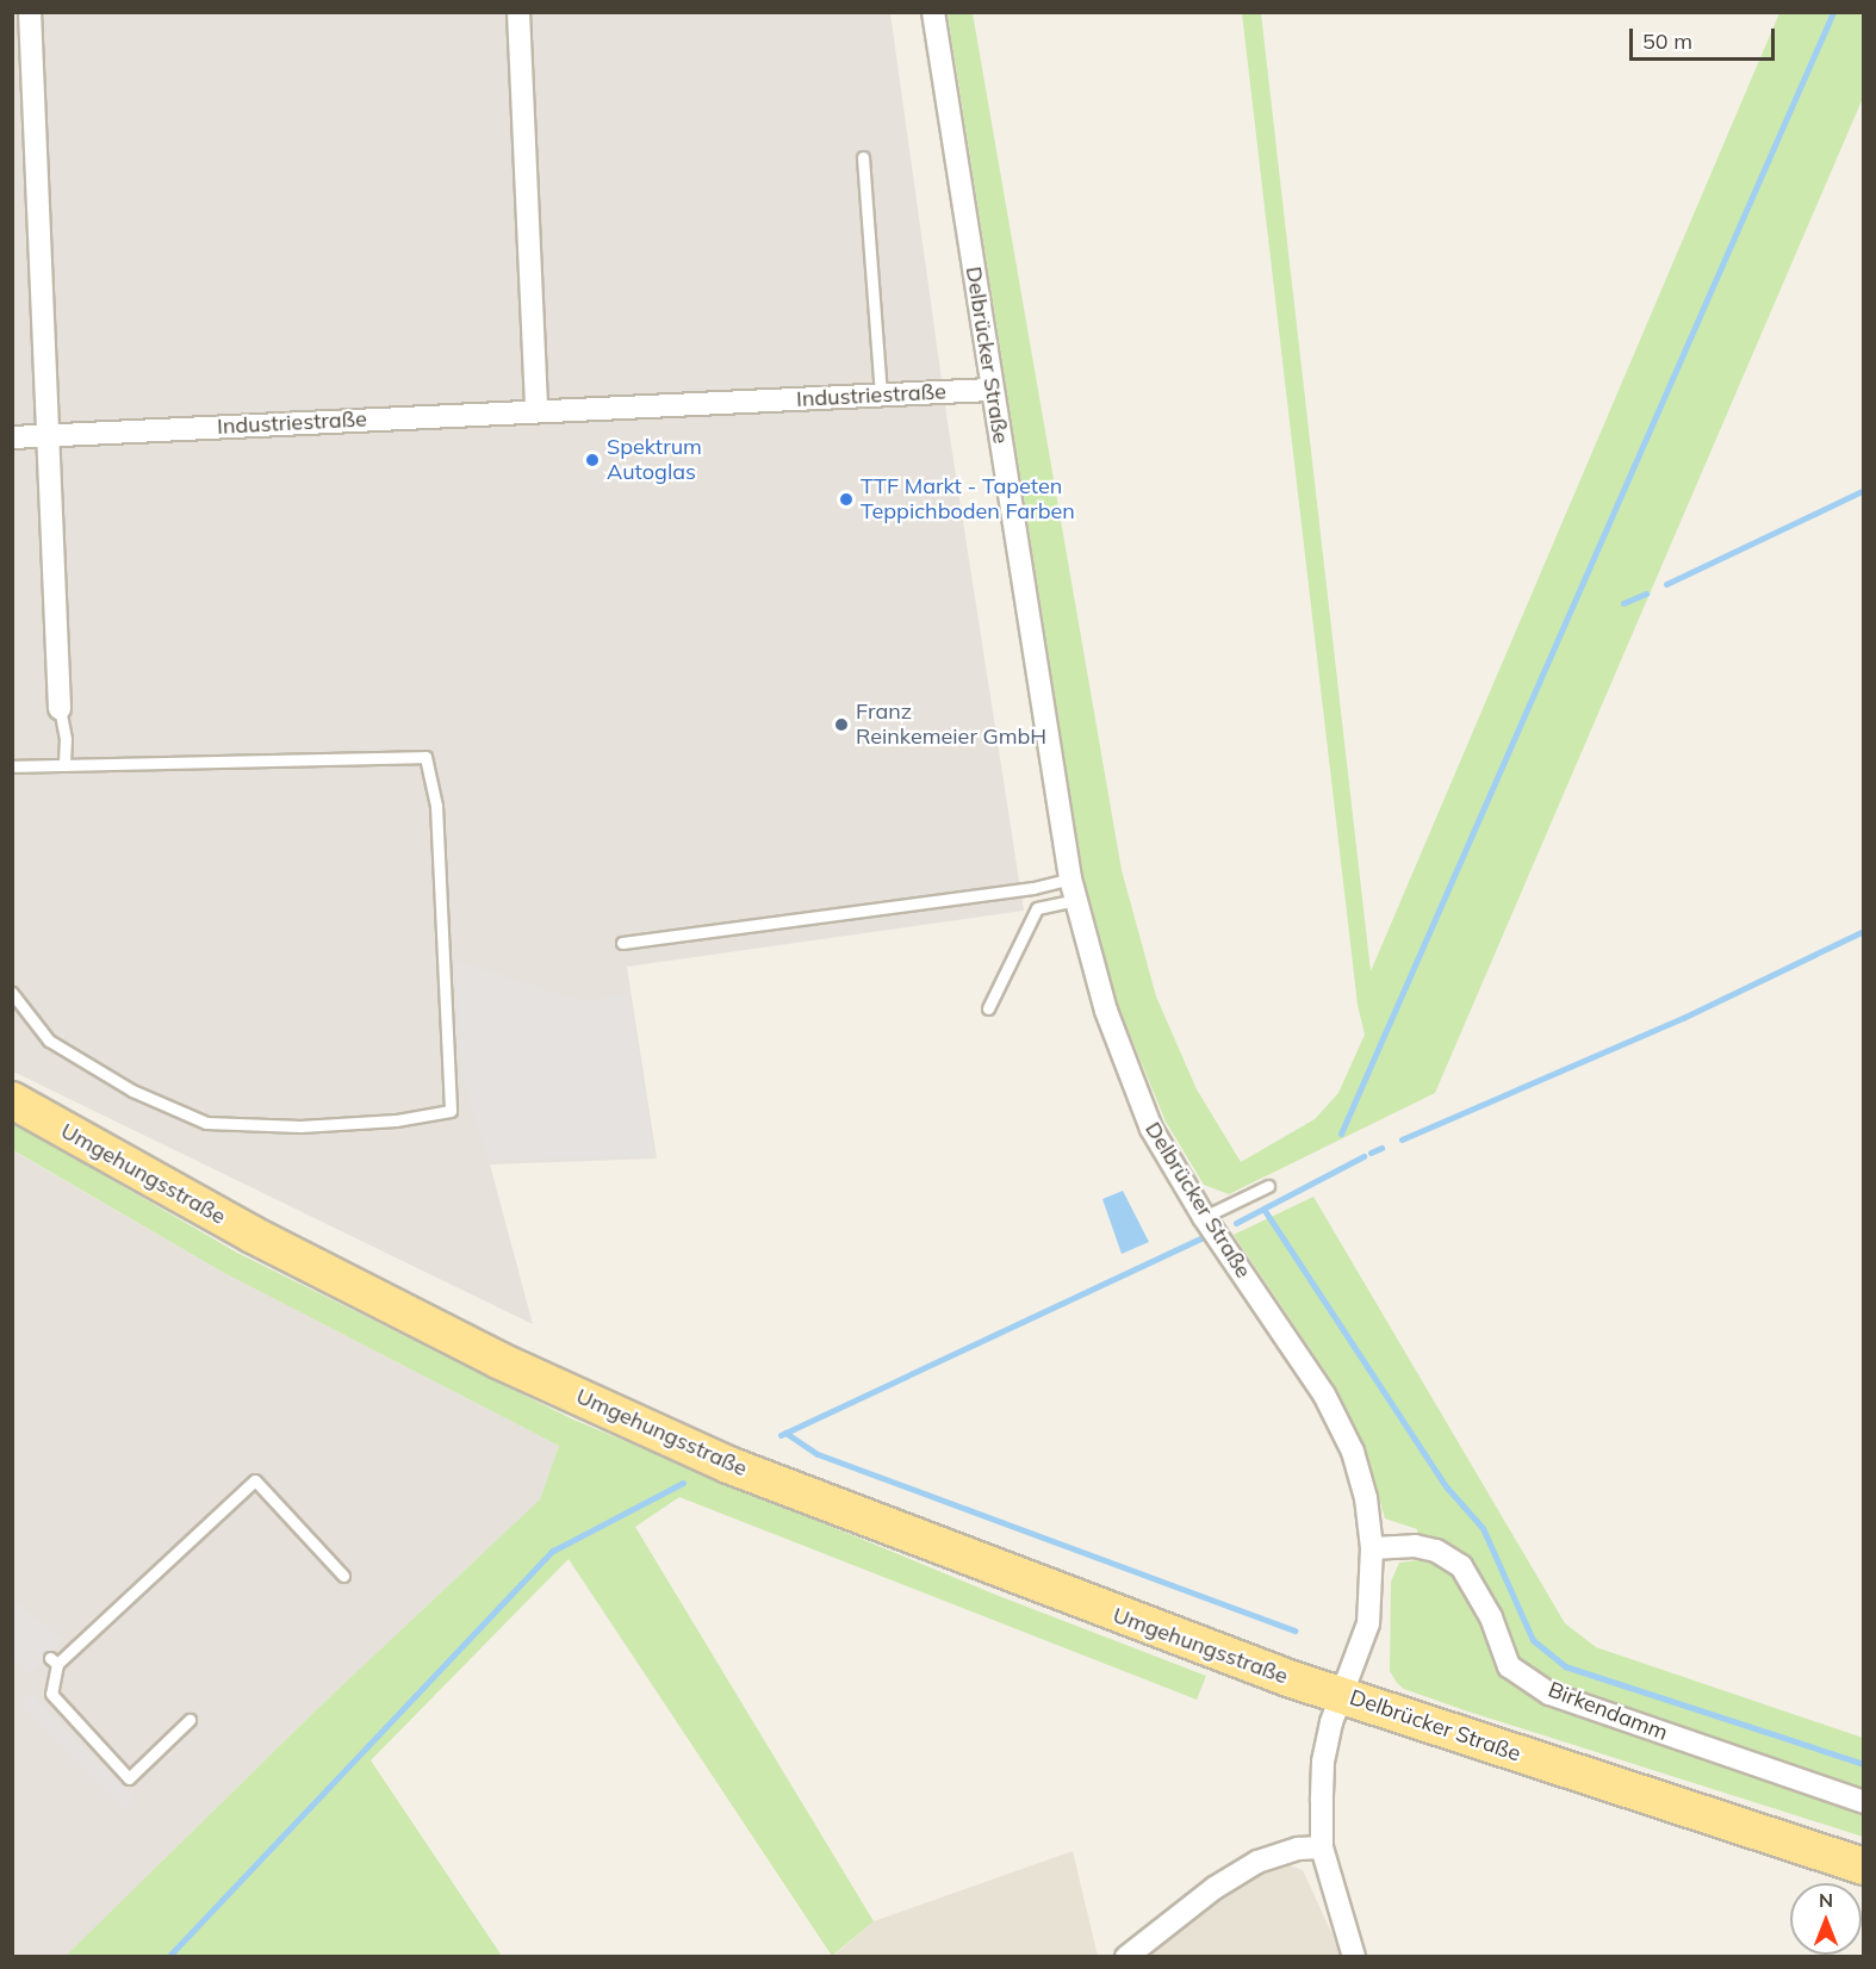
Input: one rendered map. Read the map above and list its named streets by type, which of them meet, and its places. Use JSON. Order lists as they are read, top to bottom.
{
  "streets": {
    "main road": ["Delbrücker Straße", "Umgehungsstraße"],
    "street": ["Industriestraße", "Birkendamm"]
  },
  "crossings": [
    ["Delbrücker Straße", "Industriestraße"],
    ["Delbrücker Straße", "Umgehungsstraße"],
    ["Delbrücker Straße", "Birkendamm"]
  ],
  "places": ["Spektrum Autoglas", "TTF Markt - Tapeten Teppichboden Farben", "Franz Reinkemeier GmbH"],
  "scale_bar": "50 m",
  "north": "top"
}
